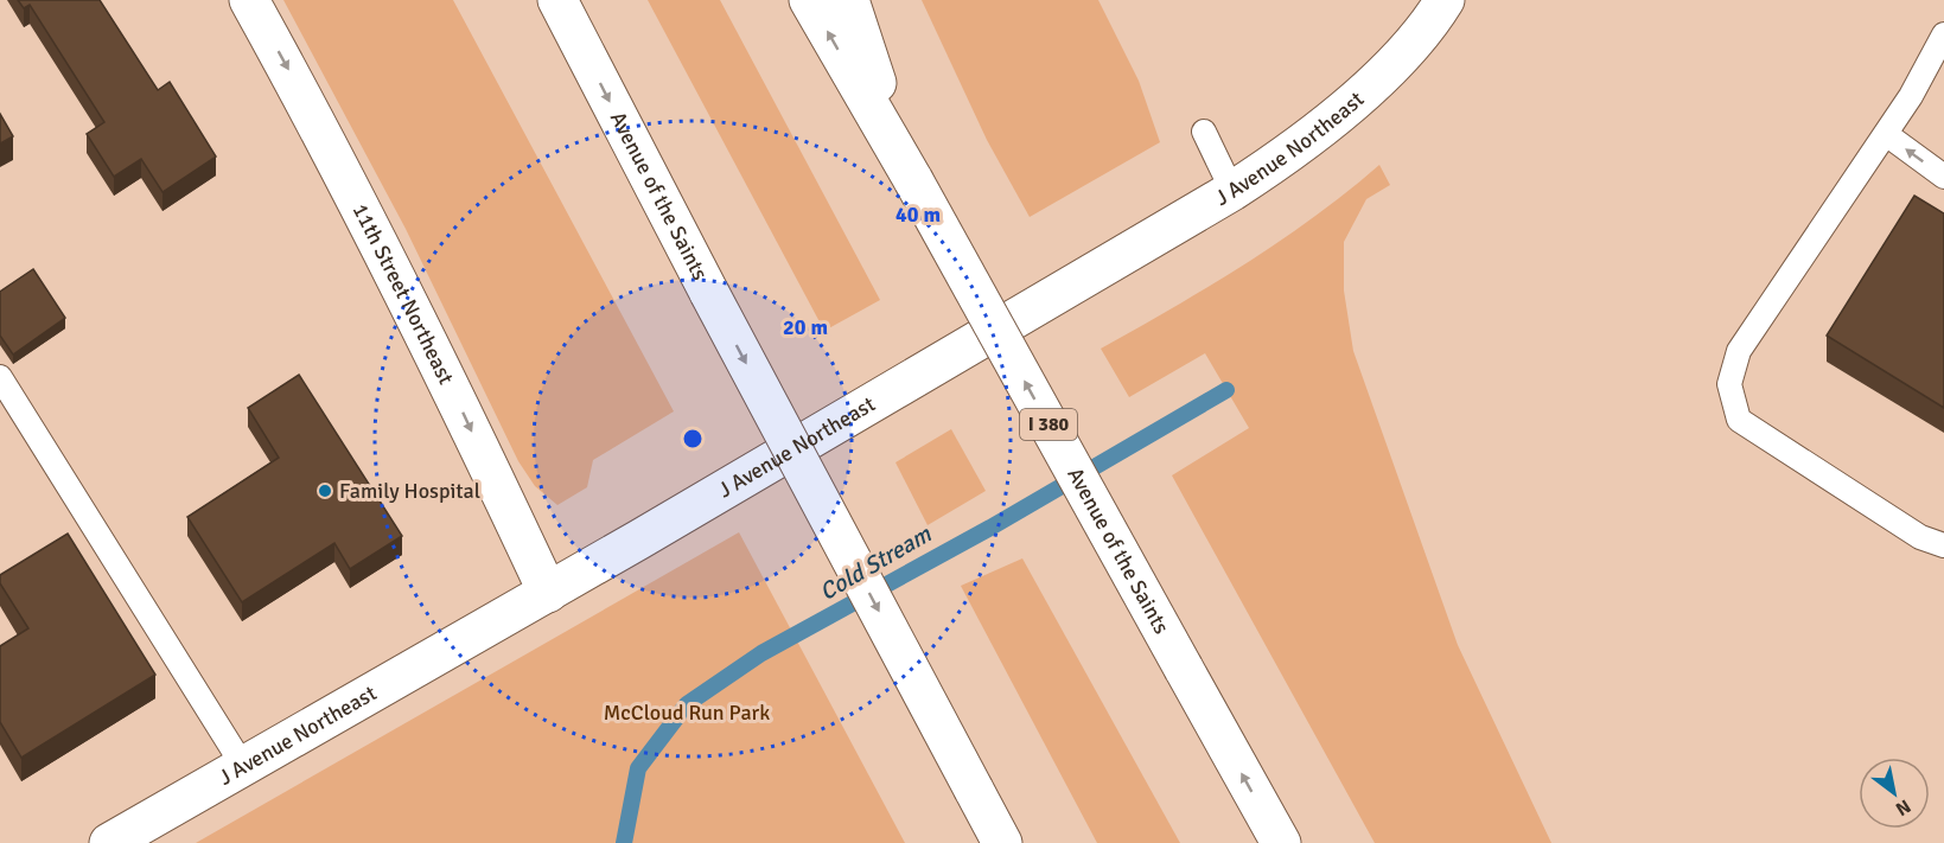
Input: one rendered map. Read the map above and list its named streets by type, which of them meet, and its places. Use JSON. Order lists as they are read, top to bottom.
{
  "streets": {
    "main road": [
      "J Avenue Northeast",
      "Avenue of the Saints",
      "11th Street Northeast",
      "I 380"
    ]
  },
  "crossings": [
    ["J Avenue Northeast", "11th Street Northeast"]
  ],
  "one_way": ["11th Street Northeast"],
  "water": ["Cold Stream"],
  "parks": ["McCloud Run Park"],
  "places": ["Family Hospital"],
  "north": "bottom right",
  "rings": ["40 m", "20 m"]
}
